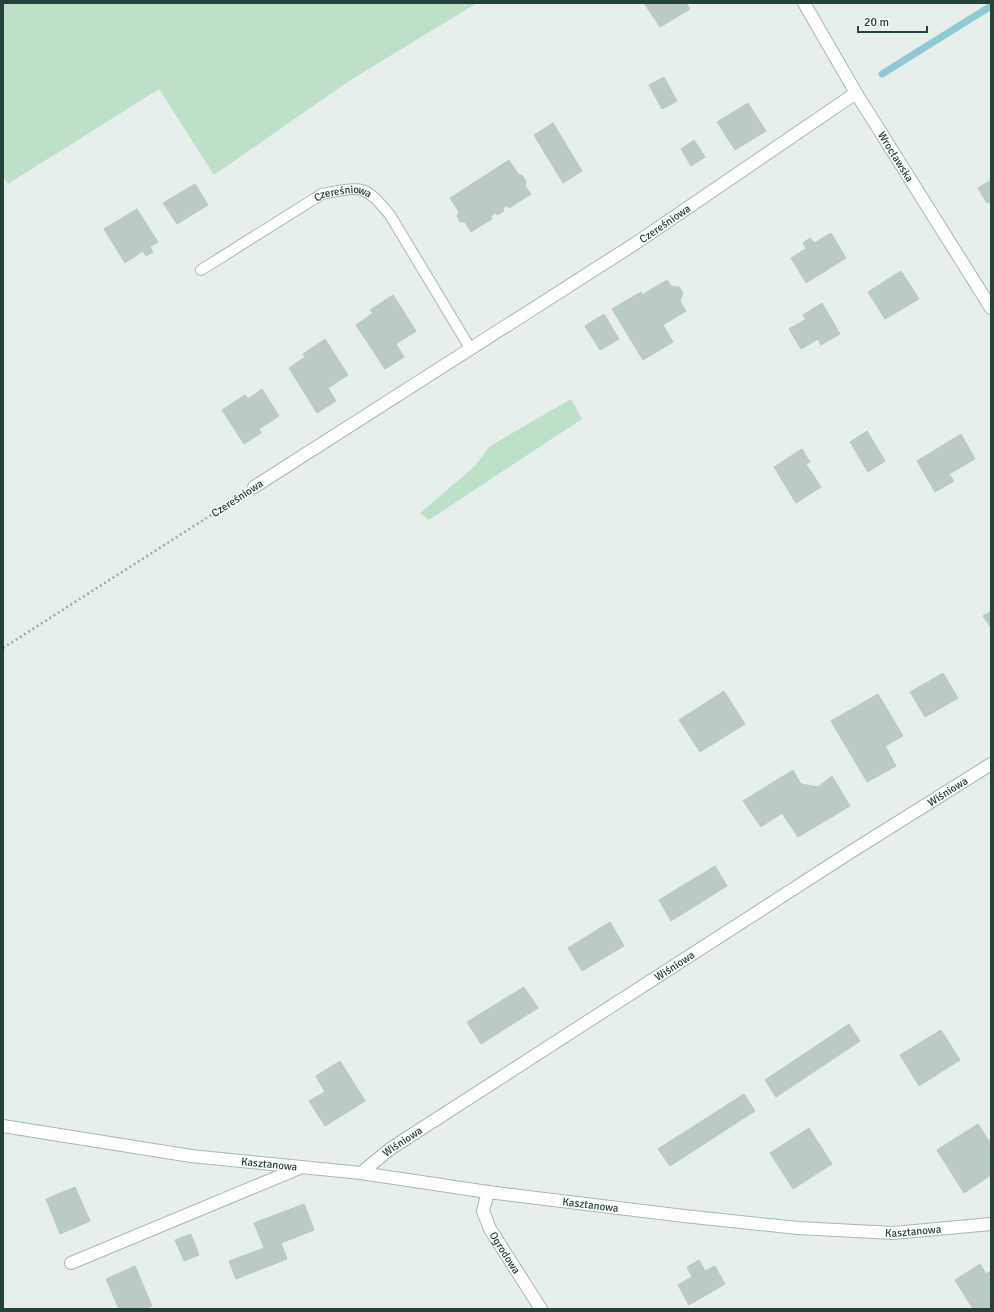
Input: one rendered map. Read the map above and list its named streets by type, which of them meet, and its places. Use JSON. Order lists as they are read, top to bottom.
{
  "streets": {
    "street": [
      "Wrocławska",
      "Czereśniowa",
      "Wiśniowa",
      "Kasztanowa",
      "Ogrodowa"
    ]
  },
  "crossings": [
    ["Wrocławska", "Czereśniowa"],
    ["Wiśniowa", "Kasztanowa"],
    ["Kasztanowa", "Ogrodowa"]
  ],
  "scale_bar": "20 m"
}
